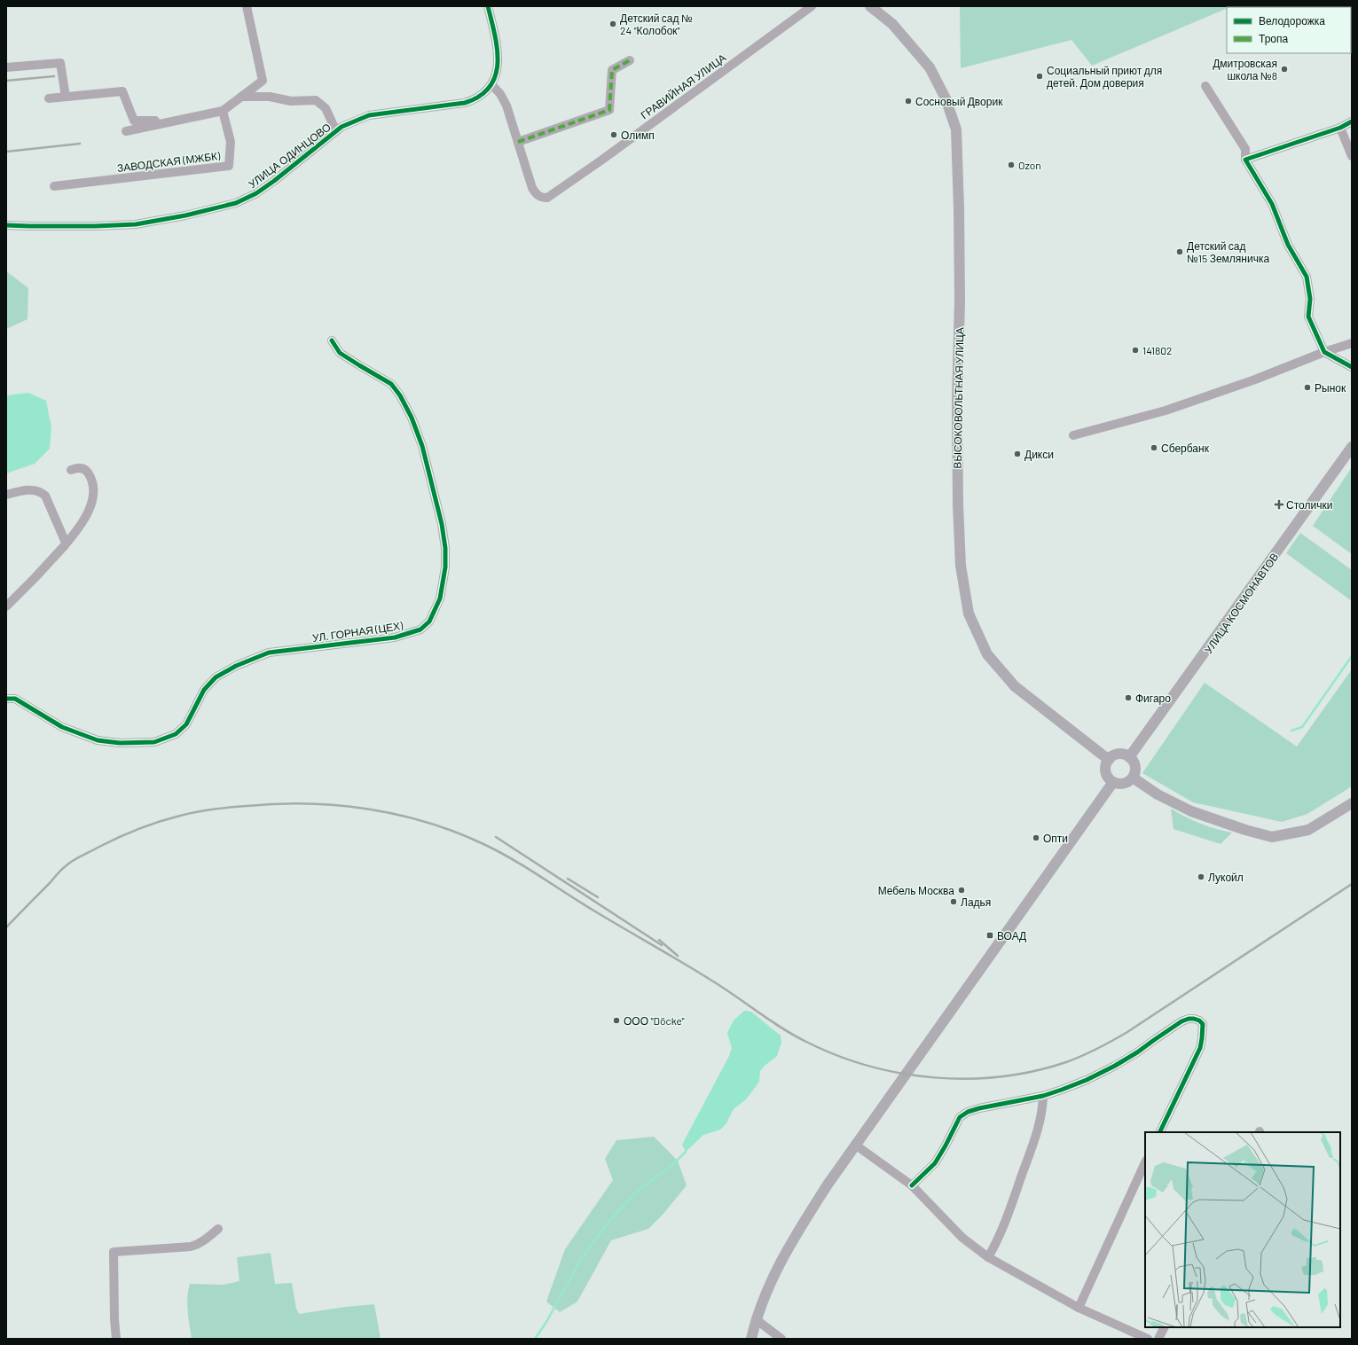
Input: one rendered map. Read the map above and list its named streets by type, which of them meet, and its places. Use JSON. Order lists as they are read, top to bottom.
{
  "streets": {
    "main road": ["ВЫСОКОВОЛЬТНАЯ УЛИЦА", "УЛИЦА КОСМОНАВТОВ"],
    "street": [
      "ГРАВИЙНАЯ УЛИЦА",
      "УЛИЦА ОДИНЦОВО",
      "ЗАВОДСКАЯ (МЖБК)",
      "УЛ. ГОРНАЯ (ЦЕХ)"
    ]
  },
  "crossings": [
    ["ВЫСОКОВОЛЬТНАЯ УЛИЦА", "УЛИЦА КОСМОНАВТОВ"]
  ],
  "places": {
    "other": [
      "Детский сад № 24 \"Колобок\"",
      "Дмитровская школа №8",
      "Социальный приют для детей. Дом доверия",
      "Сосновый Дворик",
      "Олимп",
      "Ozon",
      "Детский сад №15 Земляничка",
      "141802",
      "Рынок",
      "Сбербанк",
      "Дикси",
      "Фигаро",
      "Опти",
      "Лукойл",
      "Мебель Москва",
      "Ладья",
      "ООО \"Döcke\""
    ],
    "health": ["Столички"],
    "transit": ["ВОАД"]
  },
  "legend": ["Велодорожка", "Тропа"]
}
